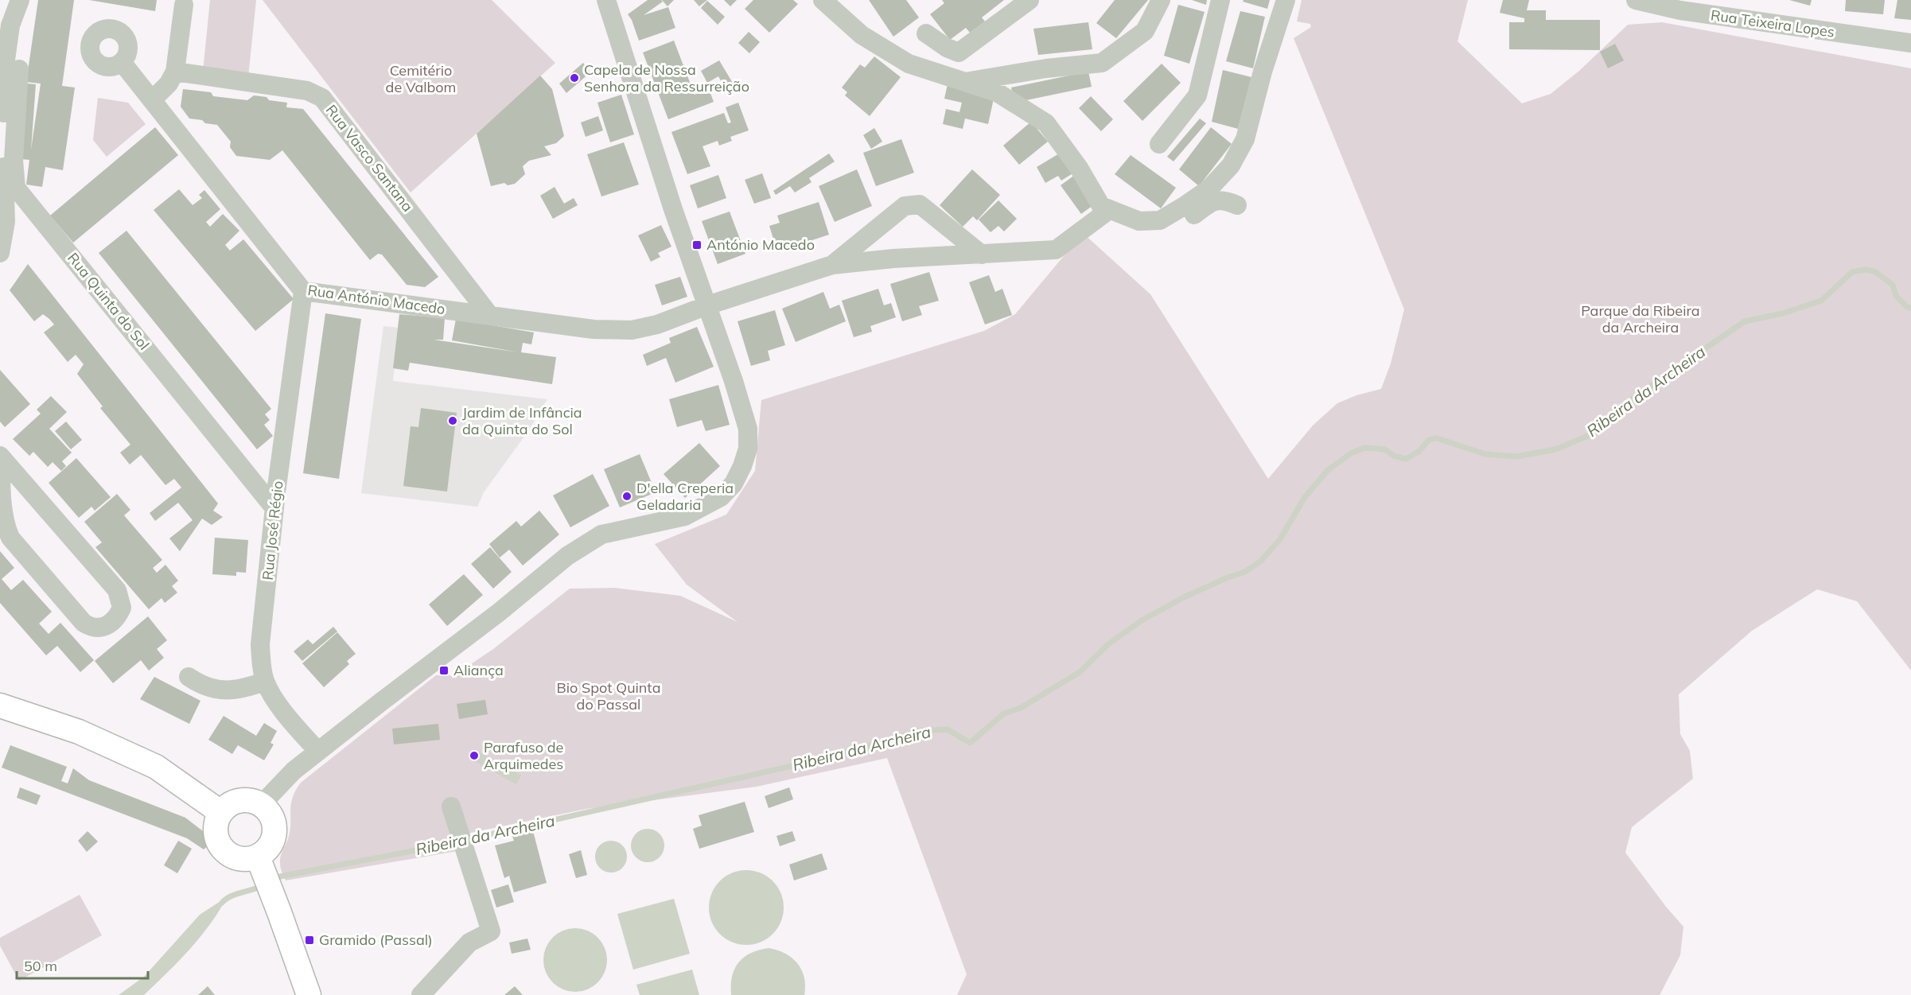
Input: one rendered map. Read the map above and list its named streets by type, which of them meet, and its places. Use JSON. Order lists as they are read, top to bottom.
{
  "streets": {
    "street": [
      "Rua Teixeira Lopes",
      "Rua Vasco Santana",
      "Rua António Macedo",
      "Rua Quinta do Sol",
      "Rua José Régio"
    ]
  },
  "crossings": [
    ["Rua Vasco Santana", "Rua António Macedo"],
    ["Rua António Macedo", "Rua José Régio"],
    ["Rua Quinta do Sol", "Rua José Régio"]
  ],
  "water": ["Ribeira da Archeira"],
  "parks": ["Cemitério de Valbom", "Parque da Ribeira da Archeira", "Bio Spot Quinta do Passal"],
  "places": {
    "other": [
      "Capela de Nossa Senhora da Ressurreição",
      "Jardim de Infância da Quinta do Sol",
      "D'ella Creperia Geladaria",
      "Parafuso de Arquimedes"
    ],
    "transit": ["António Macedo", "Aliança", "Gramido (Passal)"]
  },
  "scale_bar": "50 m"
}
